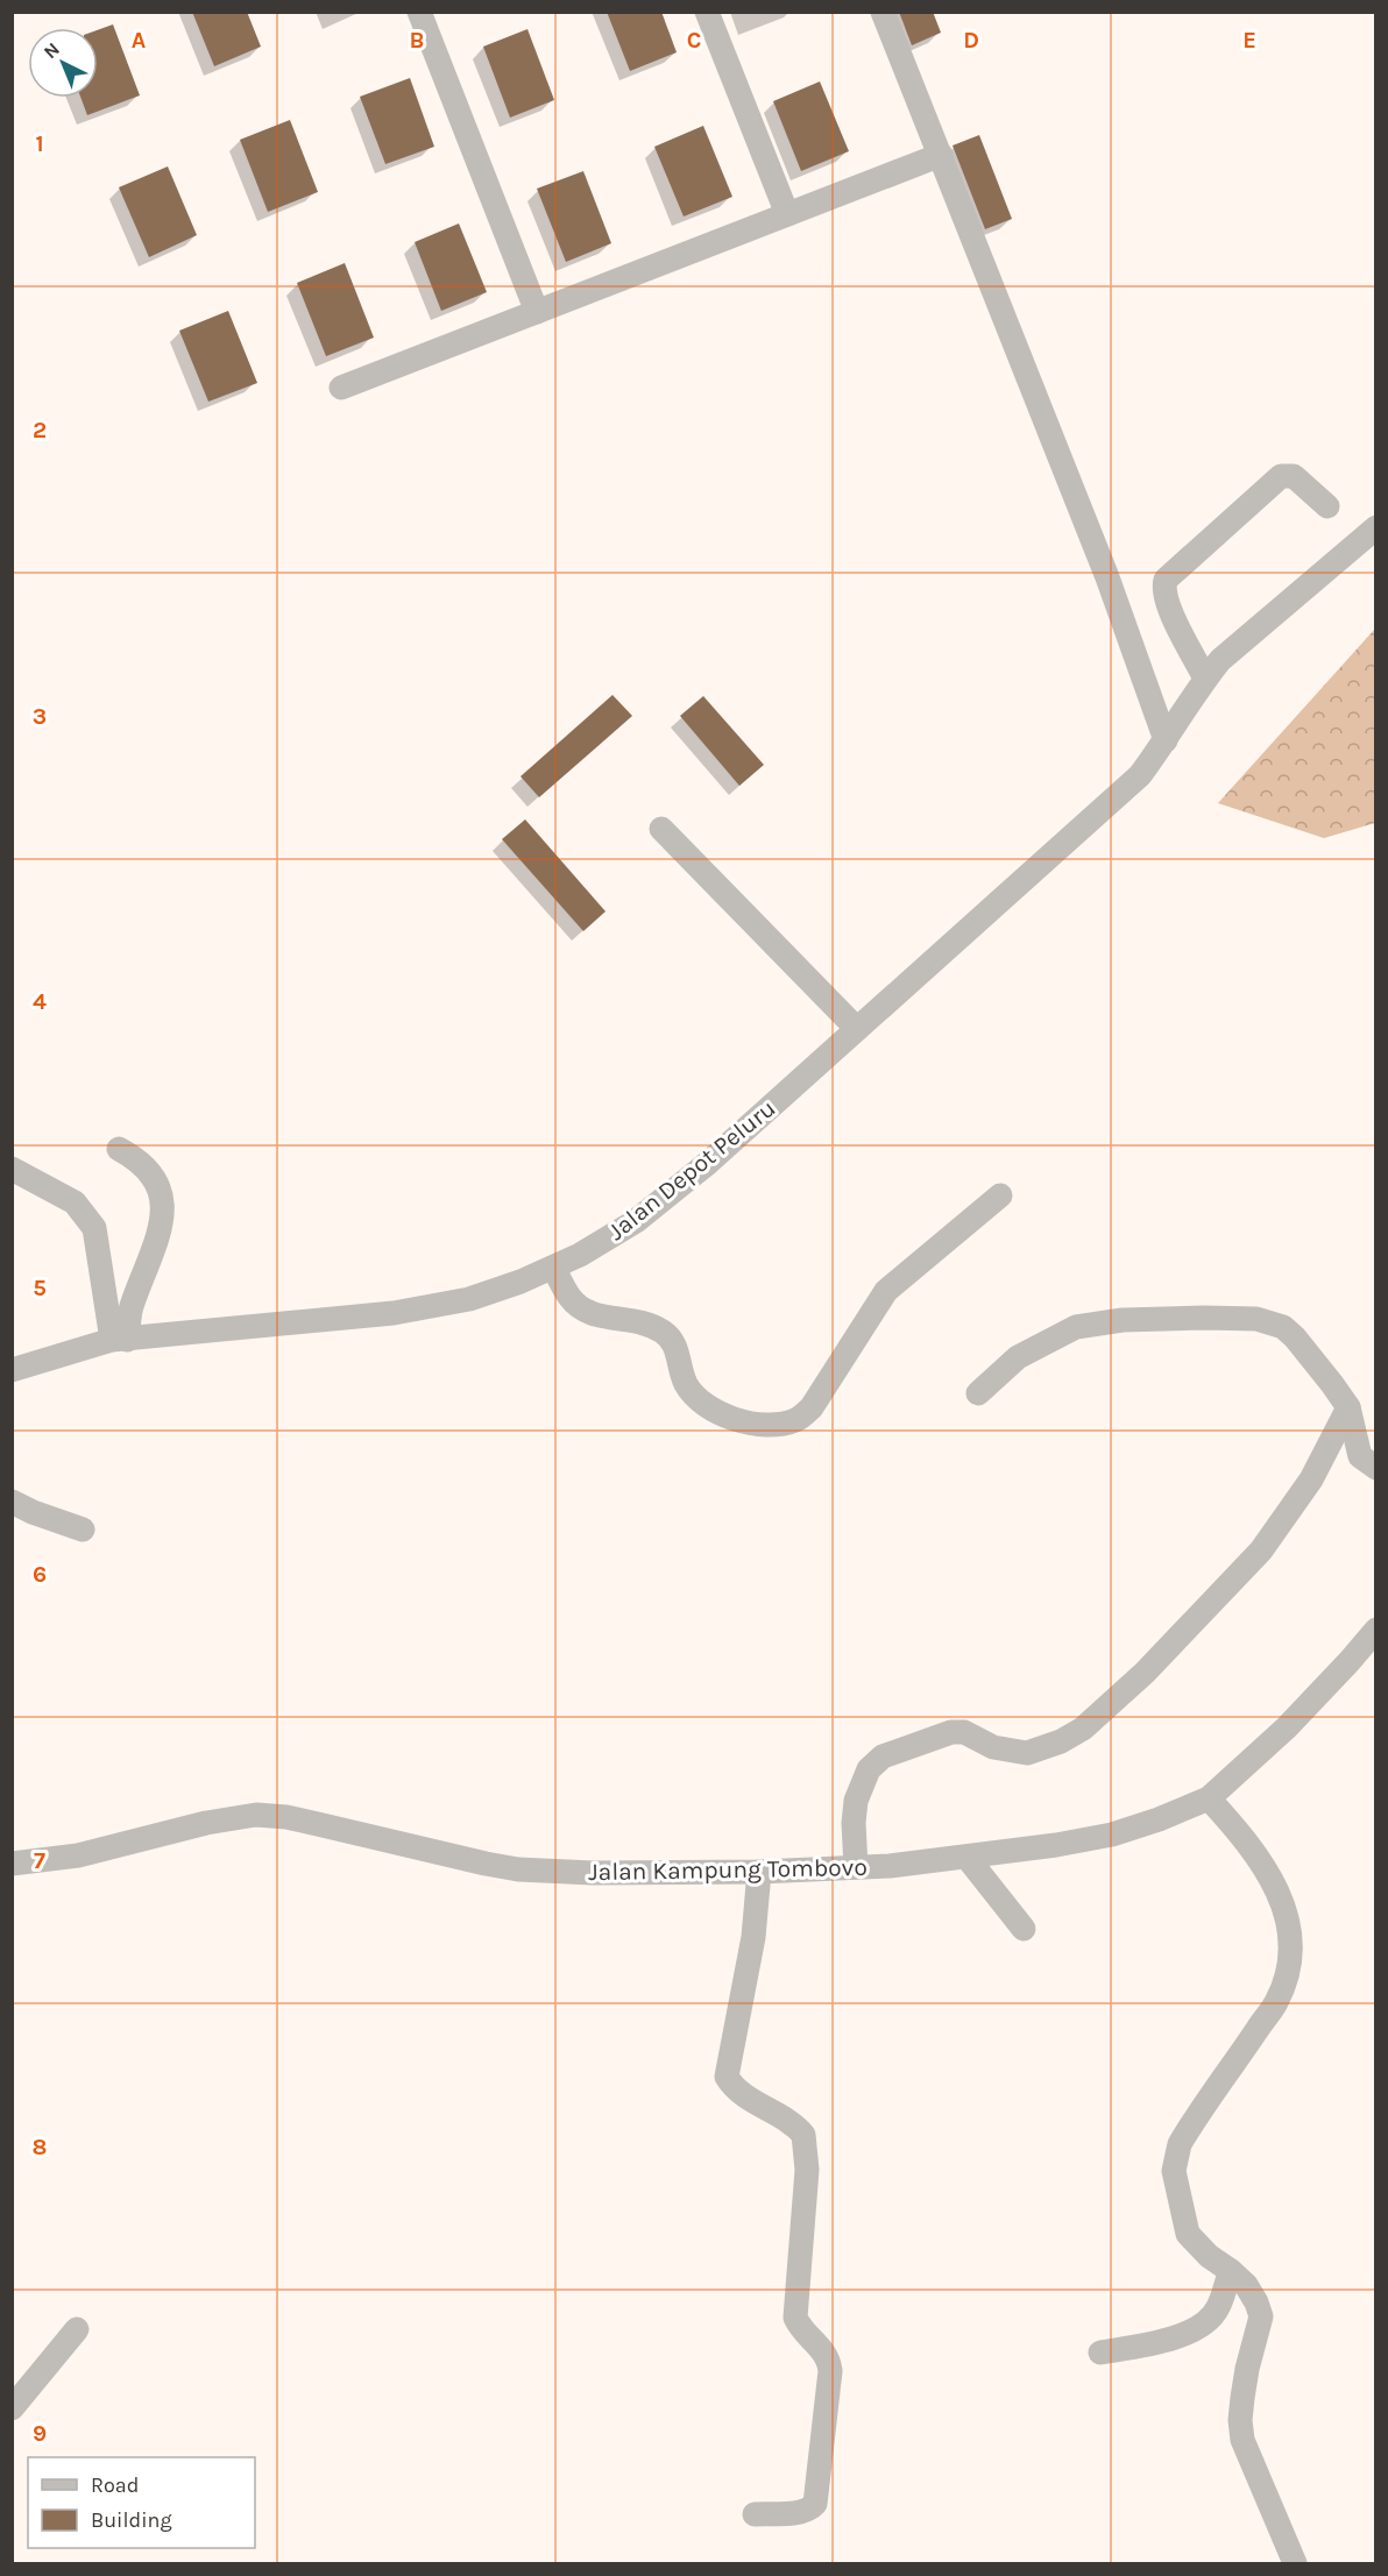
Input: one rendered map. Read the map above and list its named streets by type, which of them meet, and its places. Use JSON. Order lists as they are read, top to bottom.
{
  "streets": {
    "street": ["Jalan Depot Peluru", "Jalan Kampung Tombovo"]
  },
  "legend": ["Road", "Building"],
  "north": "top left",
  "grid": {
    "columns": [
      "A",
      "B",
      "C",
      "D",
      "E"
    ],
    "rows": [
      "1",
      "2",
      "3",
      "4",
      "5",
      "6",
      "7",
      "8",
      "9"
    ]
  }
}
